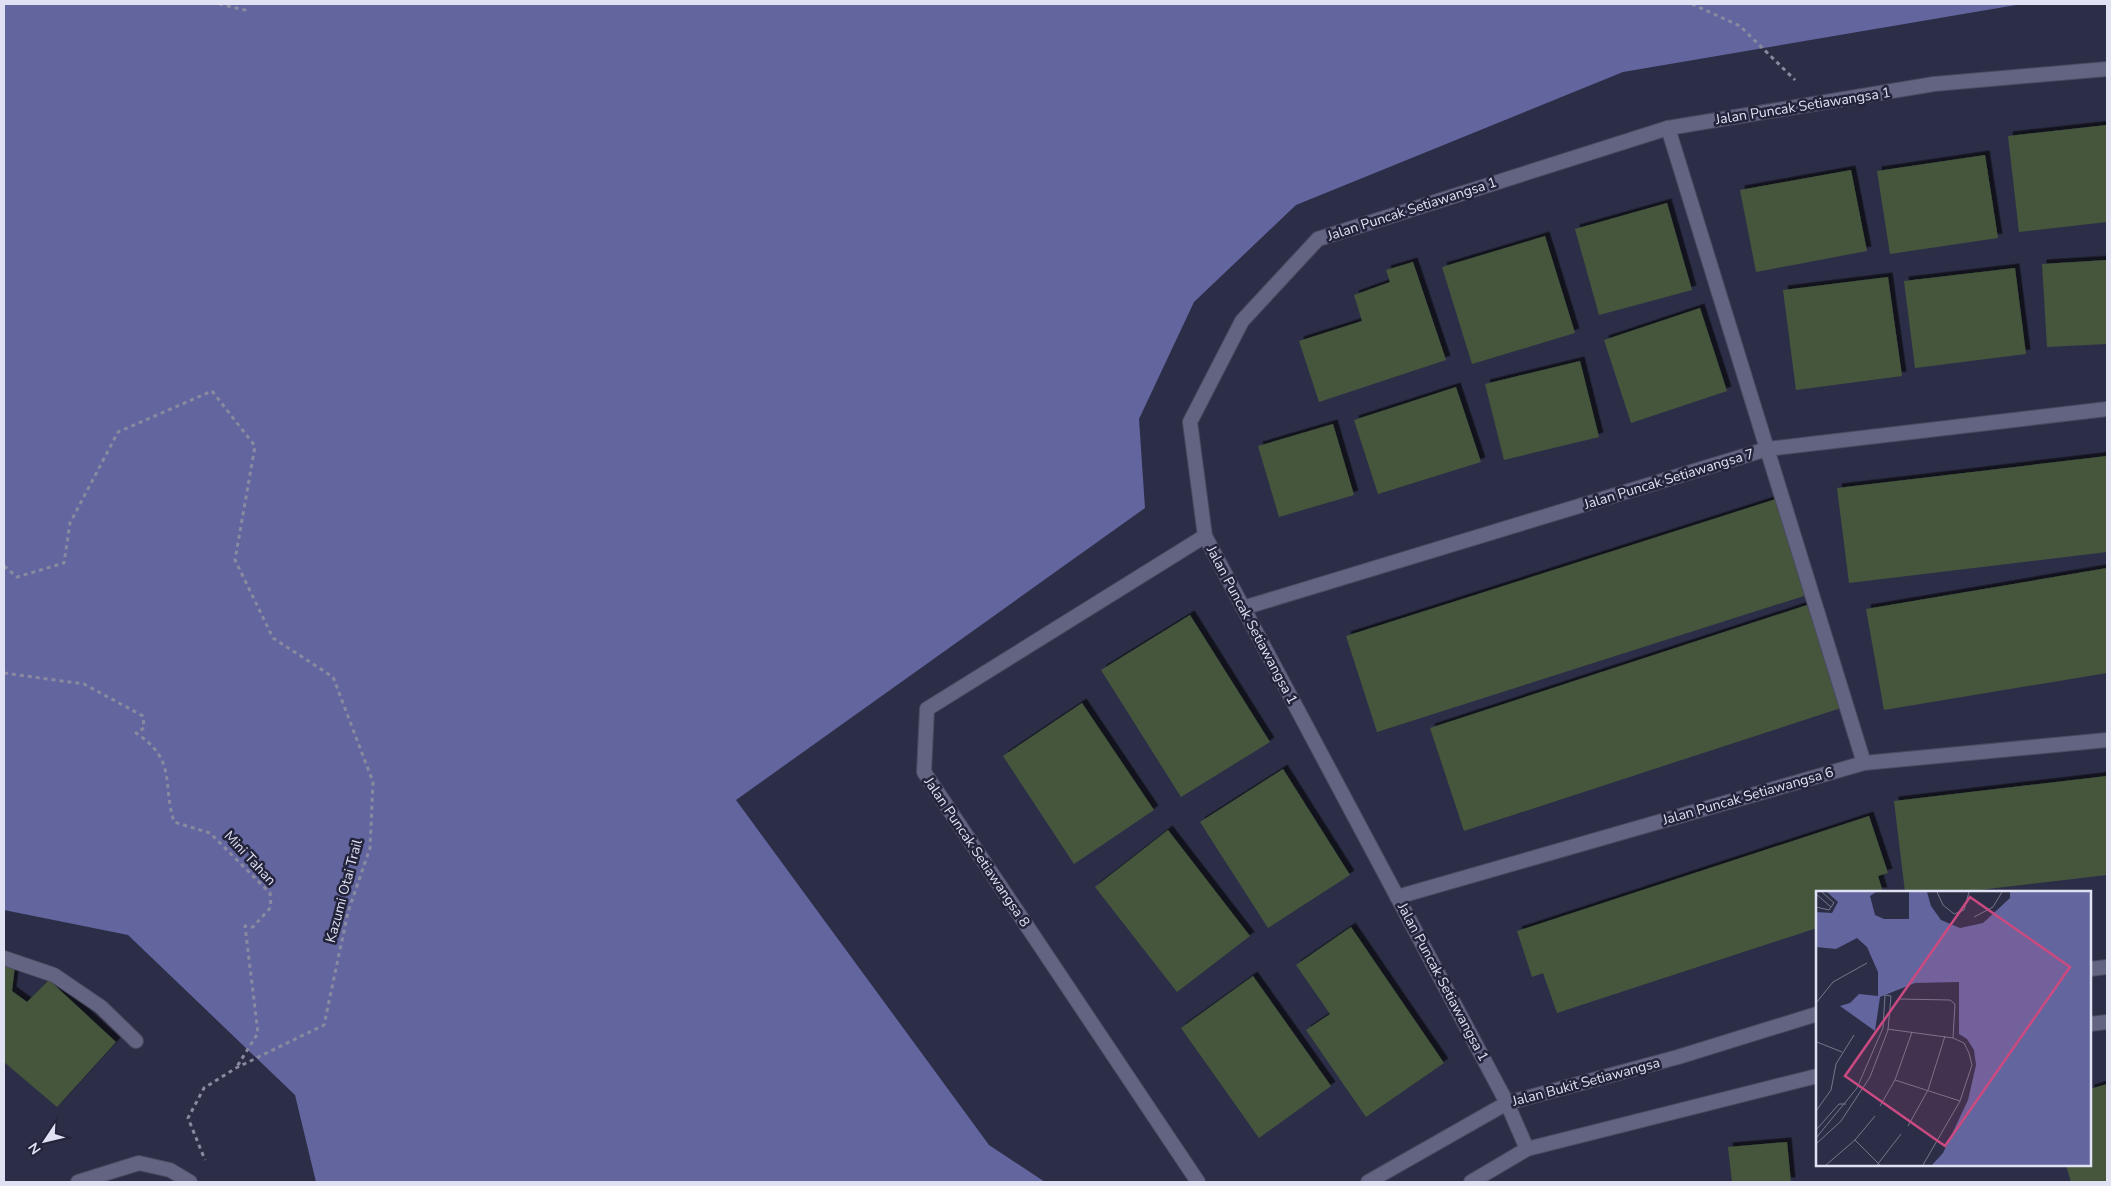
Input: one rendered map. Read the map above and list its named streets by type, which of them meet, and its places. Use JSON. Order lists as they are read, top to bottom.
{
  "streets": {
    "street": [
      "Jalan Puncak Setiawangsa 1",
      "Jalan Puncak Setiawangsa 7",
      "Jalan Puncak Setiawangsa 6",
      "Jalan Puncak Setiawangsa 8",
      "Jalan Bukit Setiawangsa"
    ],
    "path": ["Mini Tahan", "Kazumi Otai Trail"]
  },
  "crossings": [
    ["Jalan Puncak Setiawangsa 1", "Jalan Puncak Setiawangsa 7"],
    ["Jalan Puncak Setiawangsa 1", "Jalan Puncak Setiawangsa 6"],
    ["Jalan Puncak Setiawangsa 1", "Jalan Puncak Setiawangsa 8"],
    ["Jalan Puncak Setiawangsa 1", "Jalan Bukit Setiawangsa"],
    ["Mini Tahan", "Kazumi Otai Trail"]
  ],
  "north": "bottom left"
}
